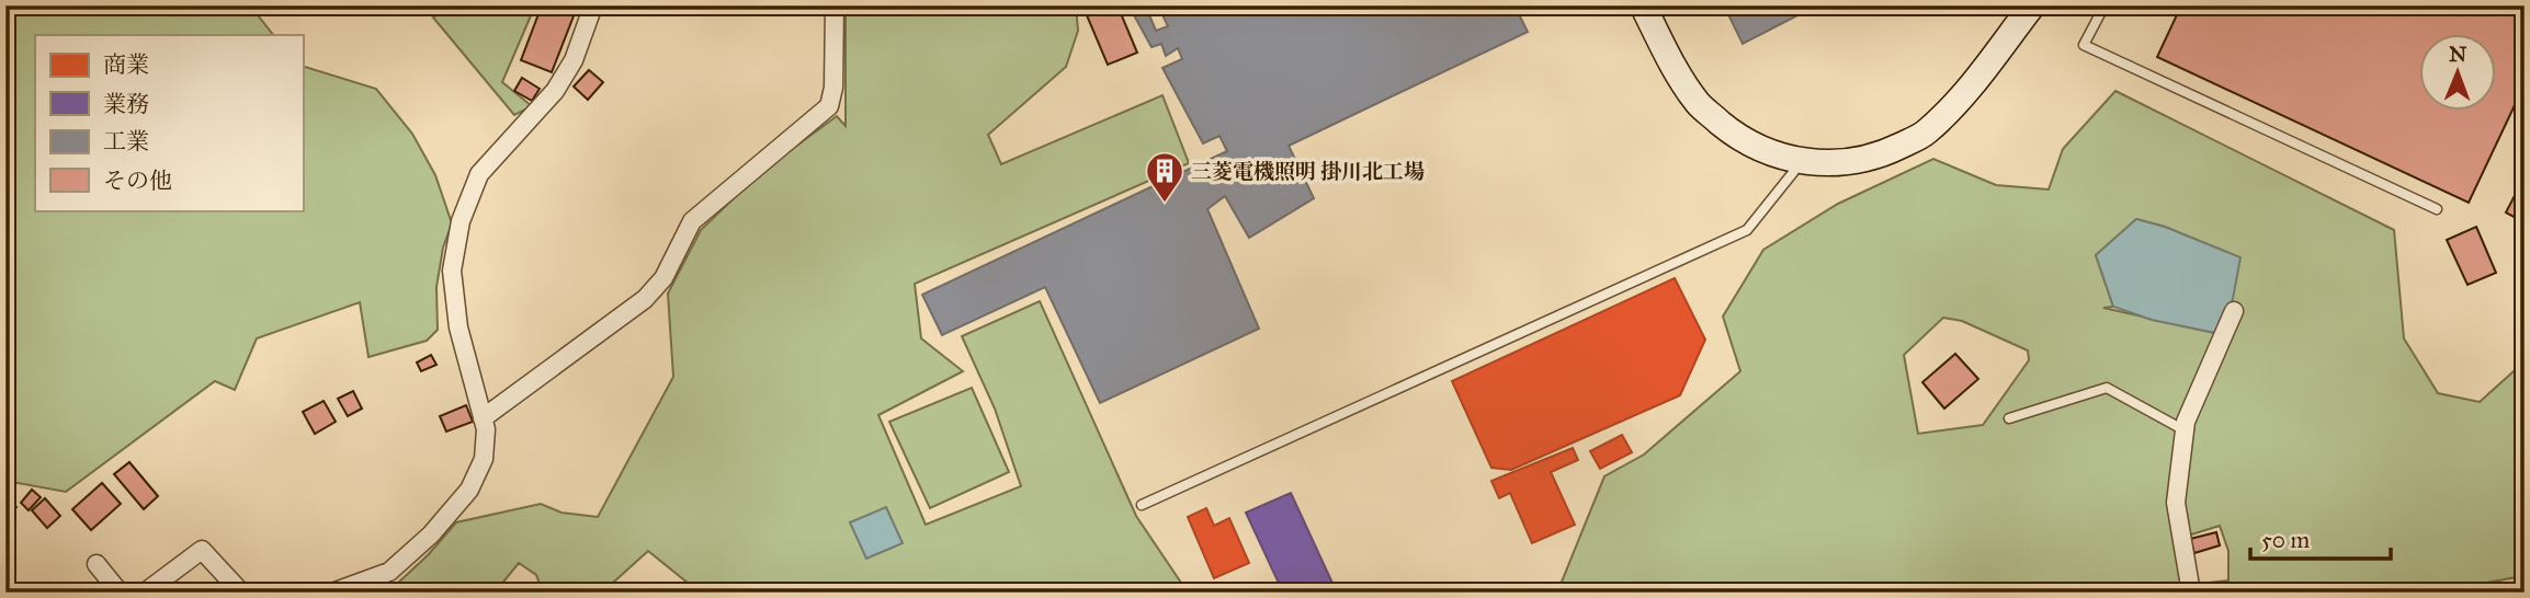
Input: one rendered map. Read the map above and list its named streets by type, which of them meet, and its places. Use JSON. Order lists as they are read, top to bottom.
{
  "places": {
    "building": ["三菱電機照明 掛川北工場"]
  },
  "legend": [
    "商業",
    "業務",
    "工業",
    "その他"
  ],
  "scale_bar": "50 m",
  "north": "top"
}
